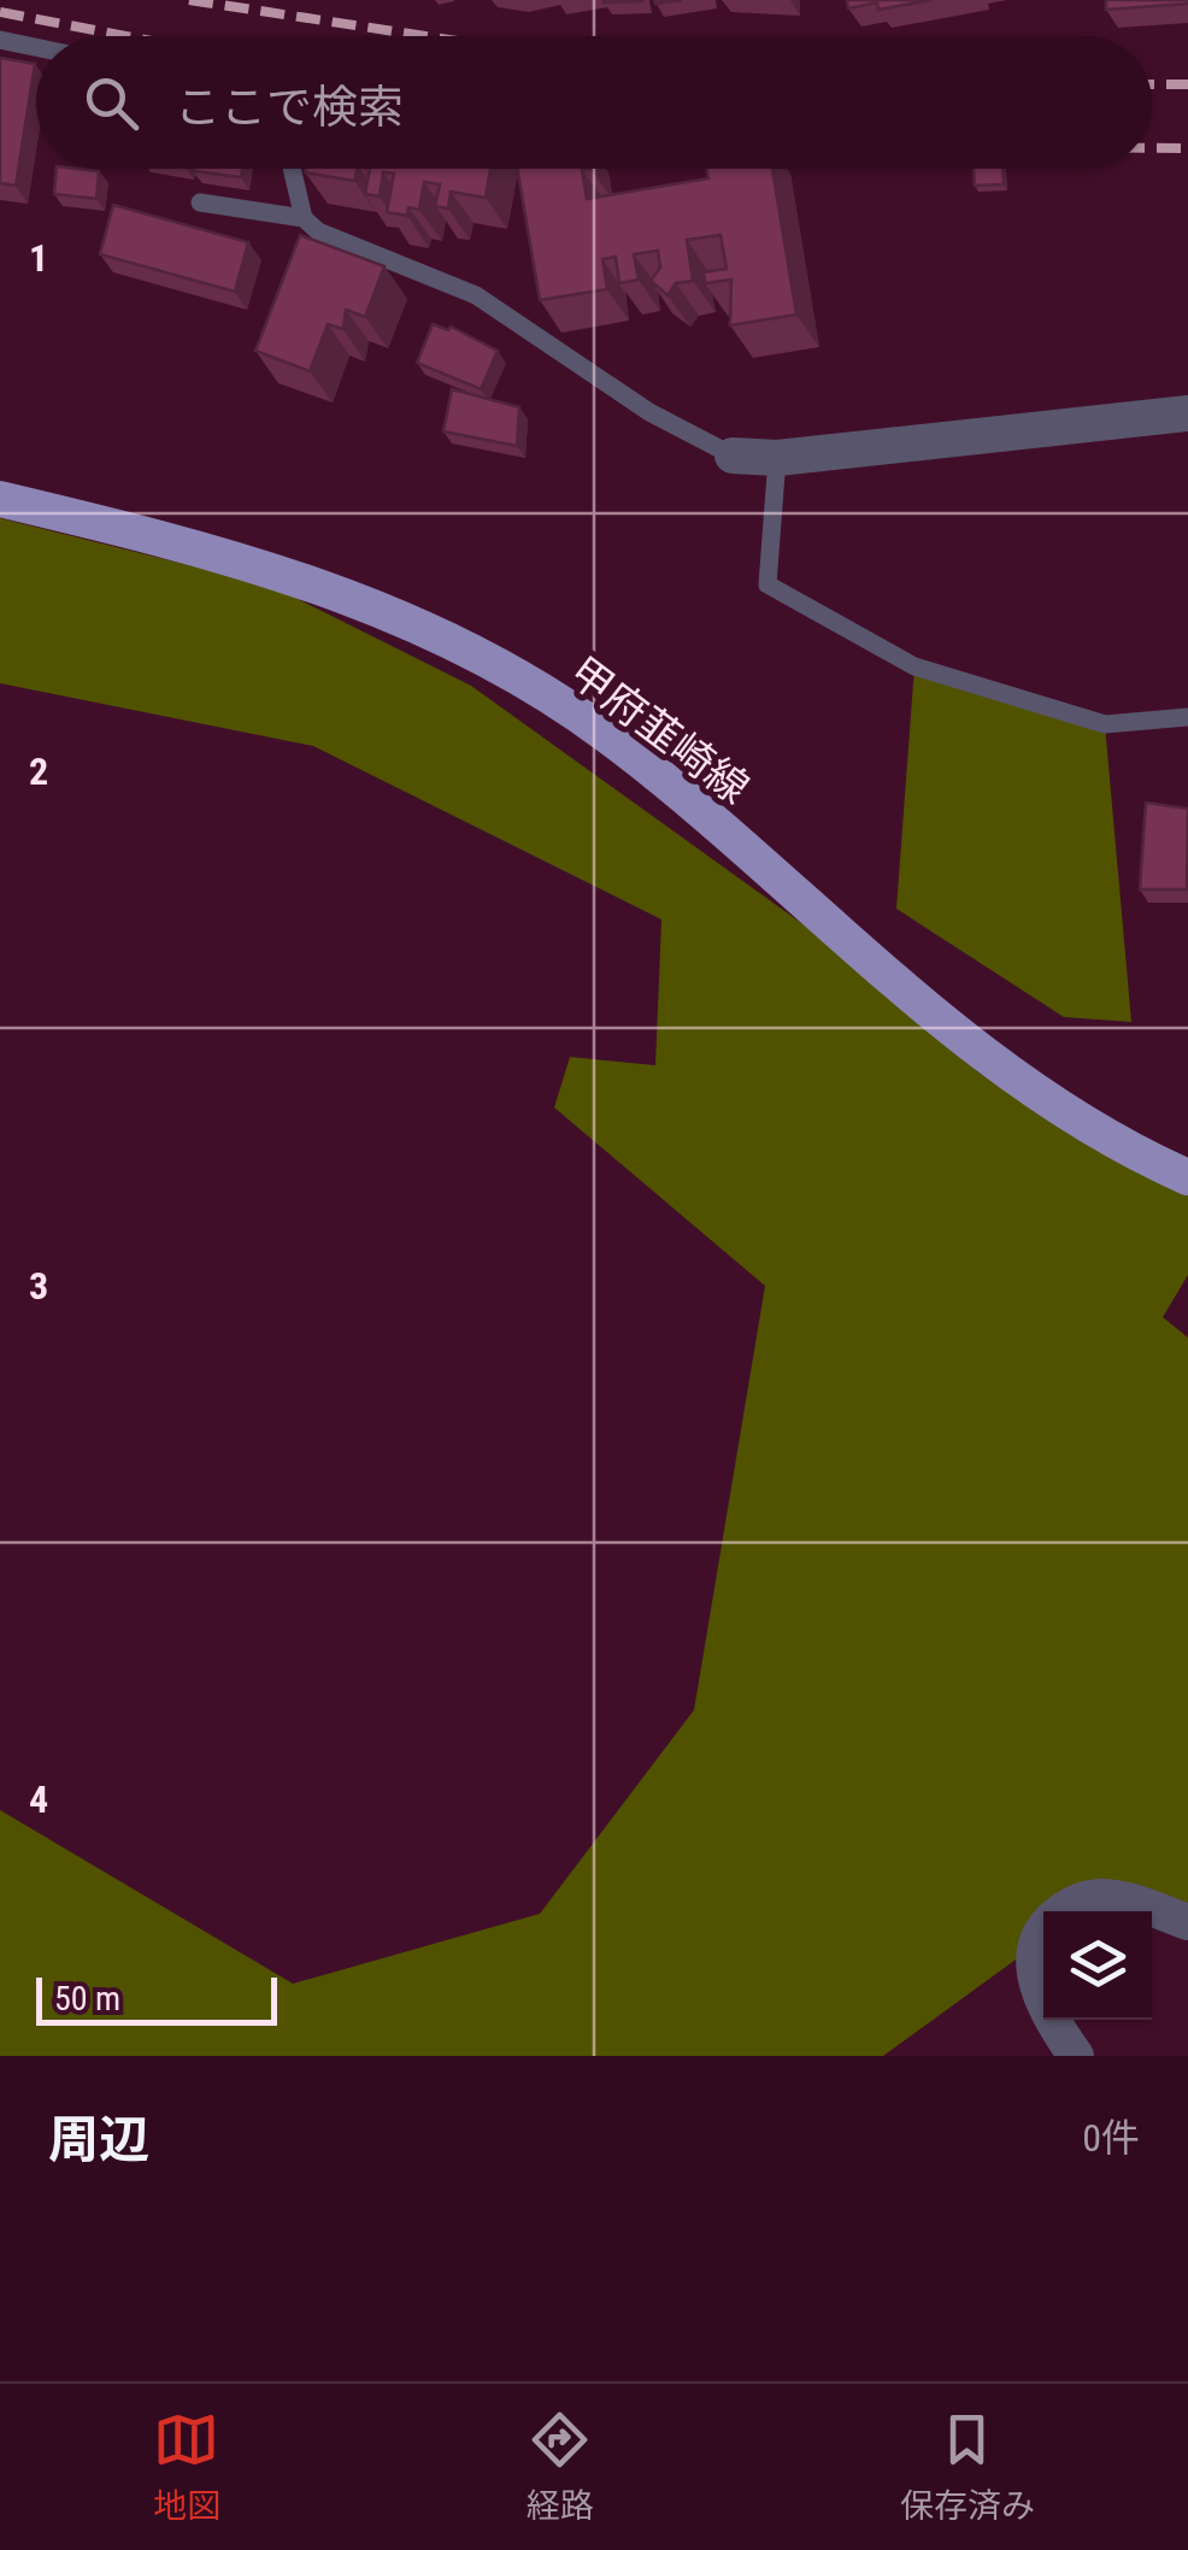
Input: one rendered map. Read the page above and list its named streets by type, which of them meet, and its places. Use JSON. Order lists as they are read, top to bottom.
{
  "streets": {
    "main road": ["甲府韮崎線"]
  },
  "scale_bar": "50 m",
  "page": {
    "search": "ここで検索",
    "scale": "50 m",
    "heading": ["周辺", "0件"],
    "nav": ["地図", "経路", "保存済み"]
  },
  "grid": {
    "rows": [
      "1",
      "2",
      "3",
      "4"
    ]
  }
}
